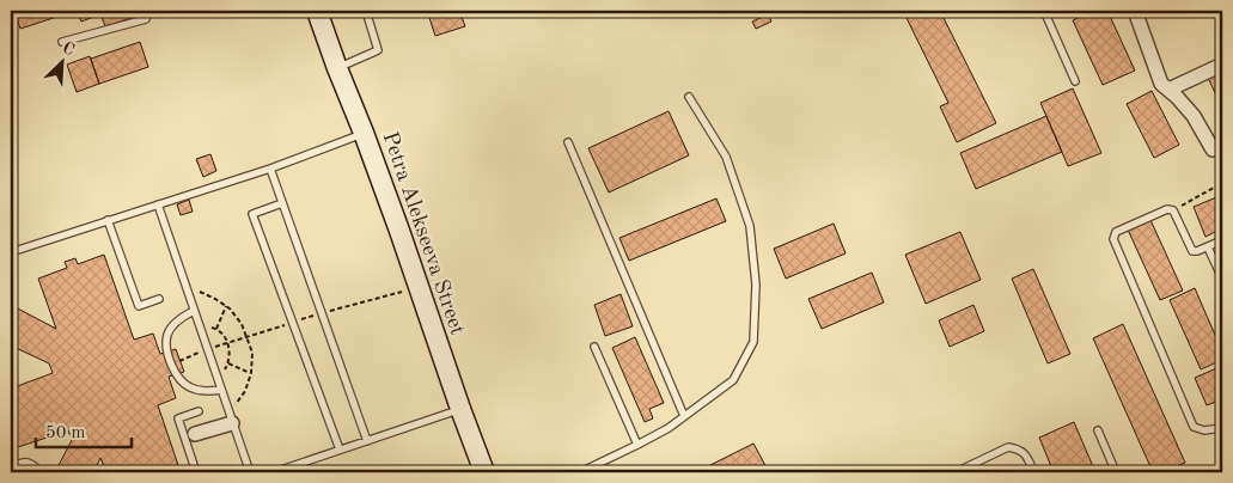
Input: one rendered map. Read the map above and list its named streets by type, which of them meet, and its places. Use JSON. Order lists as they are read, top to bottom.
{
  "streets": {
    "street": ["Petra Alekseeva Street"]
  },
  "scale_bar": "50 m",
  "north": "top right"
}
